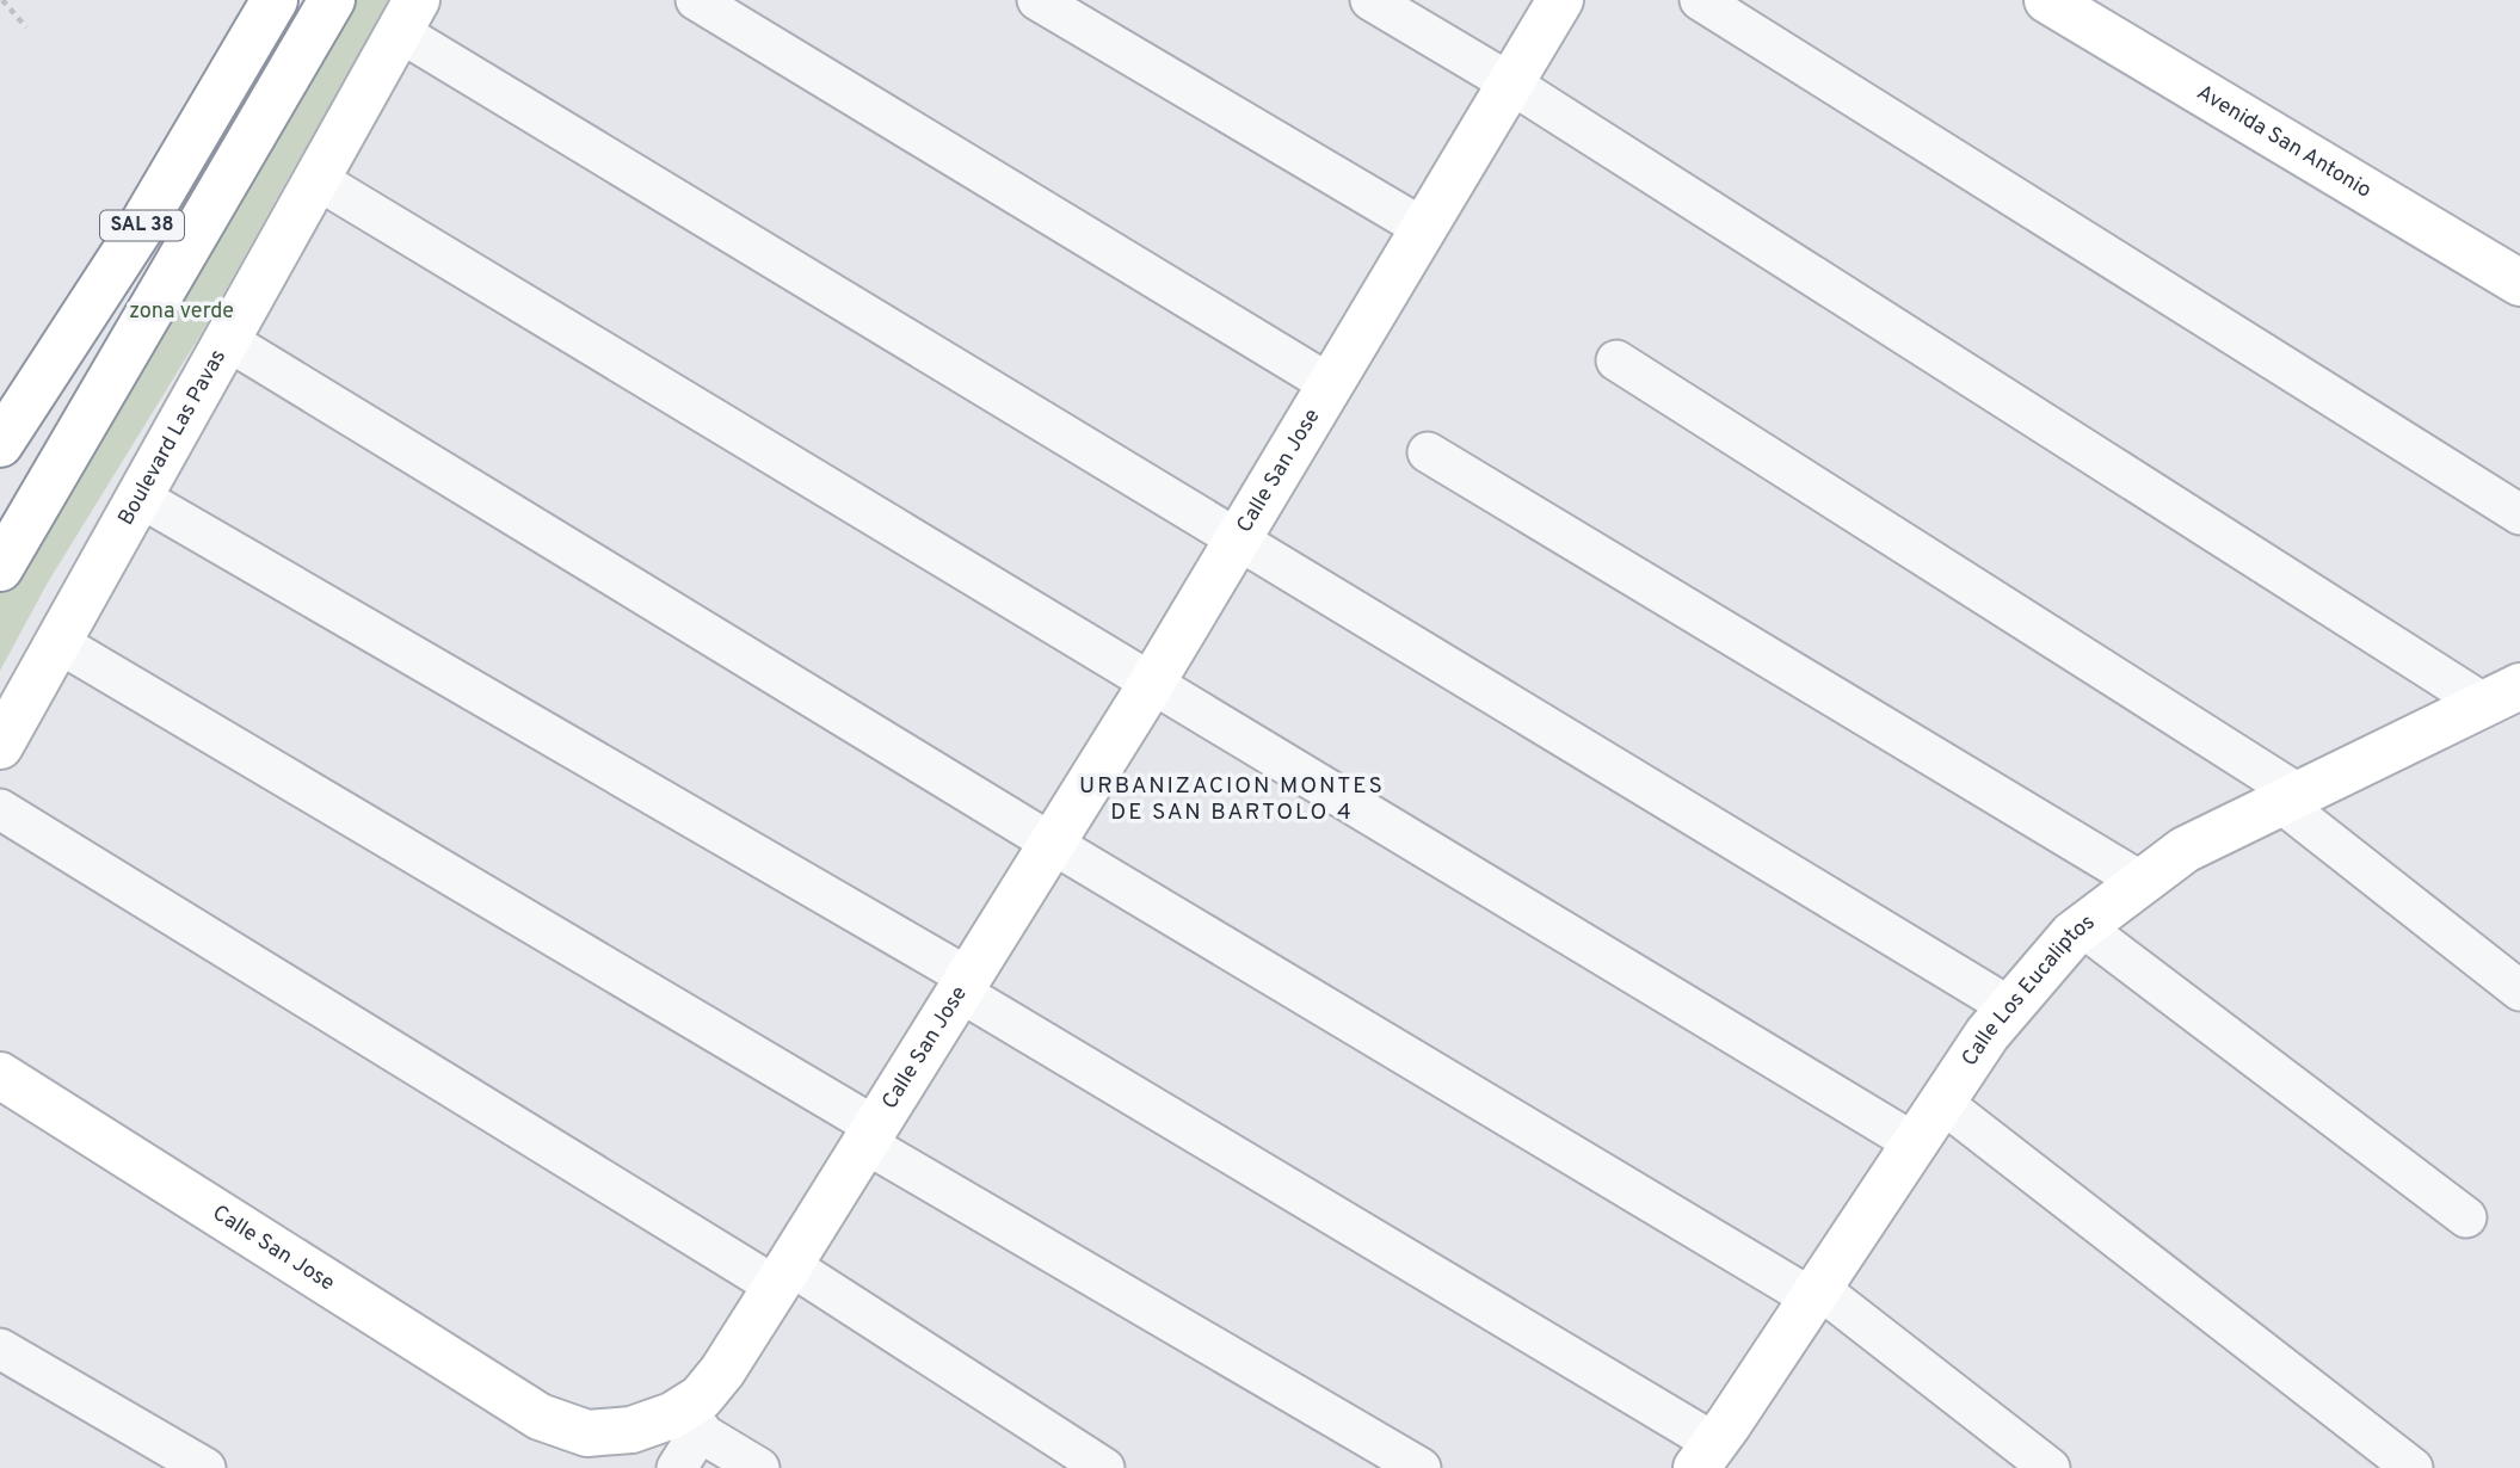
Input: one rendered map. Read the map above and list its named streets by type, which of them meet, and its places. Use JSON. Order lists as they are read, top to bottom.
{
  "streets": {
    "main road": [
      "Avenida San Antonio",
      "SAL 38",
      "Boulevard Las Pavas",
      "Calle San Jose",
      "Calle Los Eucaliptos"
    ]
  },
  "districts": ["URBANIZACION MONTES DE SAN BARTOLO 4"],
  "parks": ["zona verde"]
}
